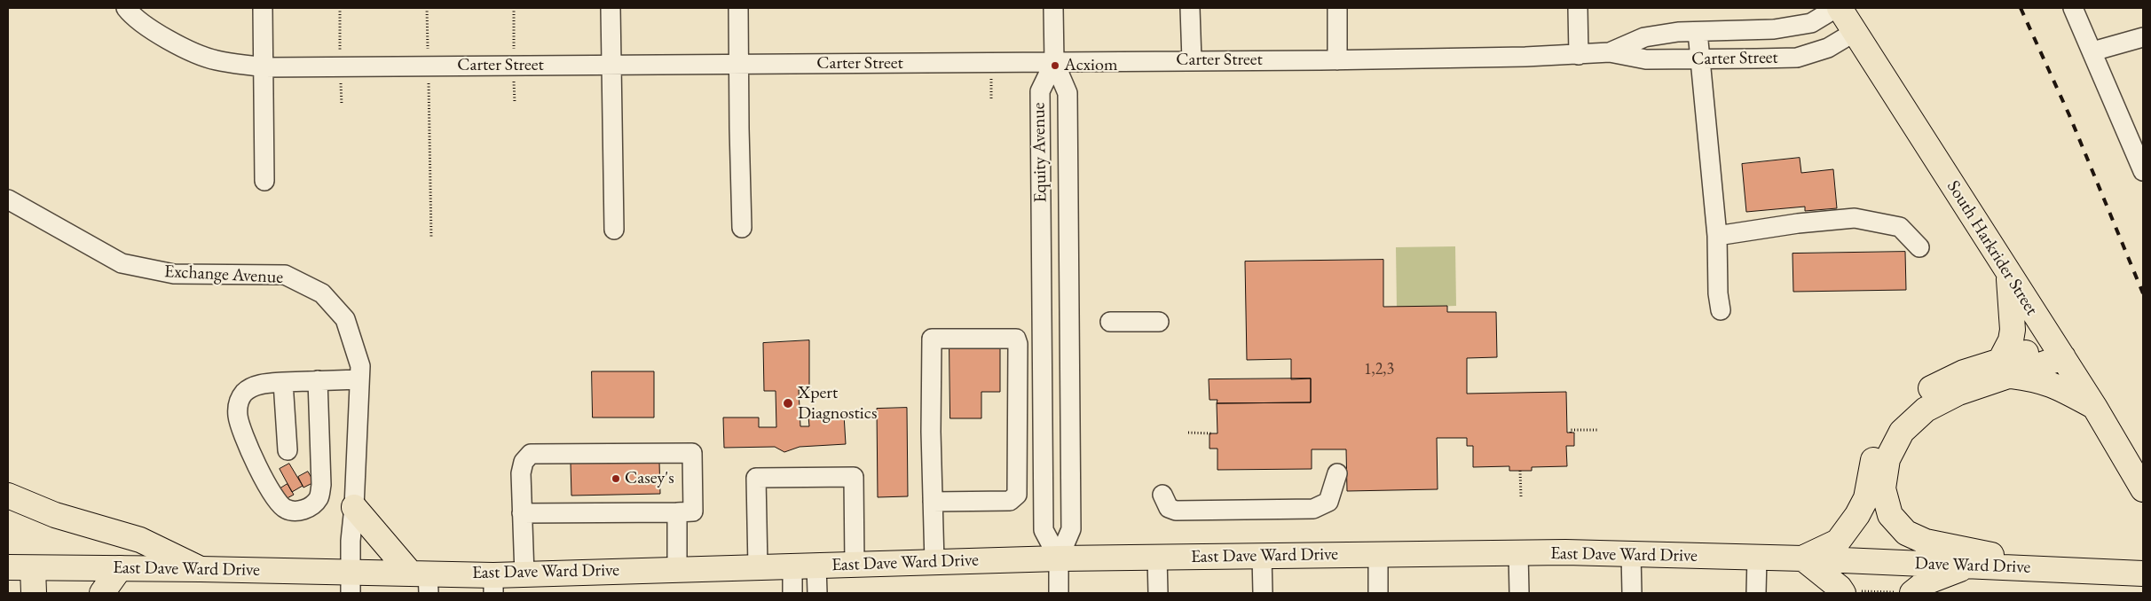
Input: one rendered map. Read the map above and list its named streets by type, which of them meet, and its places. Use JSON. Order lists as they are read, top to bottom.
{
  "streets": {
    "main road": ["South Harkrider Street", "East Dave Ward Drive", "Dave Ward Drive"],
    "street": ["Carter Street", "Equity Avenue", "Exchange Avenue"]
  },
  "crossings": [
    ["Carter Street", "Equity Avenue"],
    ["Carter Street", "South Harkrider Street"],
    ["Equity Avenue", "East Dave Ward Drive"],
    ["Exchange Avenue", "East Dave Ward Drive"],
    ["East Dave Ward Drive", "Dave Ward Drive"]
  ],
  "places": ["Acxiom", "Xpert Diagnostics", "Casey's"],
  "house_numbers": ["1,2,3"]
}
